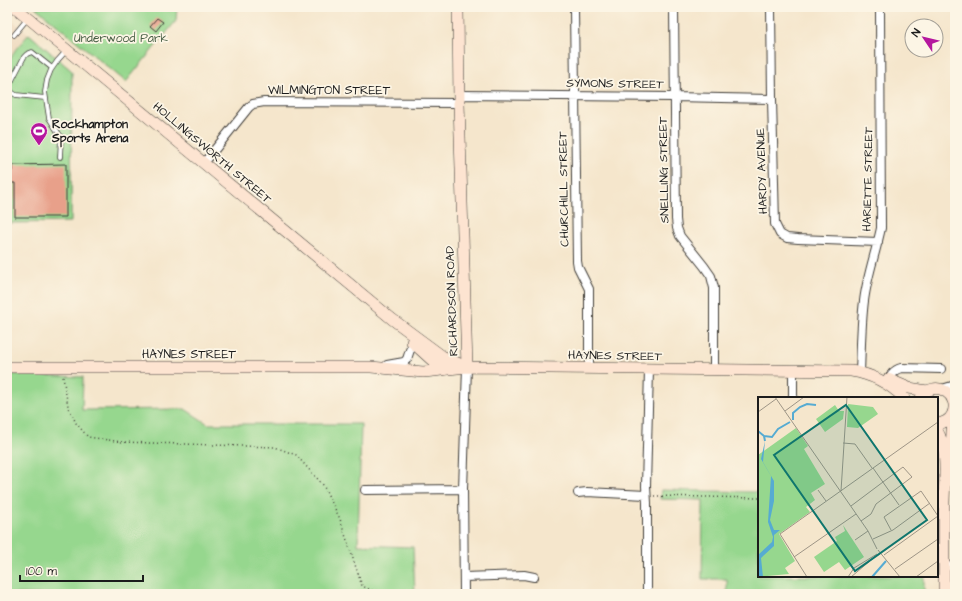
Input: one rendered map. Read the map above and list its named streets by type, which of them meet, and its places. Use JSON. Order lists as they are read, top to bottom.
{
  "streets": {
    "street": [
      "SYMONS STREET",
      "WILMINGTON STREET",
      "HOLLINGSWORTH STREET",
      "SNELLING STREET",
      "HARDY AVENUE",
      "HARIETTE STREET",
      "CHURCHILL STREET",
      "RICHARDSON ROAD",
      "HAYNES STREET"
    ]
  },
  "crossings": [
    ["SYMONS STREET", "WILMINGTON STREET"],
    ["SYMONS STREET", "SNELLING STREET"],
    ["SYMONS STREET", "HARDY AVENUE"],
    ["SYMONS STREET", "CHURCHILL STREET"],
    ["SYMONS STREET", "RICHARDSON ROAD"],
    ["WILMINGTON STREET", "HOLLINGSWORTH STREET"],
    ["WILMINGTON STREET", "RICHARDSON ROAD"],
    ["HOLLINGSWORTH STREET", "RICHARDSON ROAD"],
    ["HOLLINGSWORTH STREET", "HAYNES STREET"],
    ["SNELLING STREET", "HAYNES STREET"],
    ["HARDY AVENUE", "HARIETTE STREET"],
    ["HARIETTE STREET", "HAYNES STREET"],
    ["CHURCHILL STREET", "HAYNES STREET"],
    ["RICHARDSON ROAD", "HAYNES STREET"]
  ],
  "parks": ["Underwood Park"],
  "places": {
    "sports": ["Rockhampton Sports Arena"]
  },
  "scale_bar": "100 m",
  "north": "top left"
}
